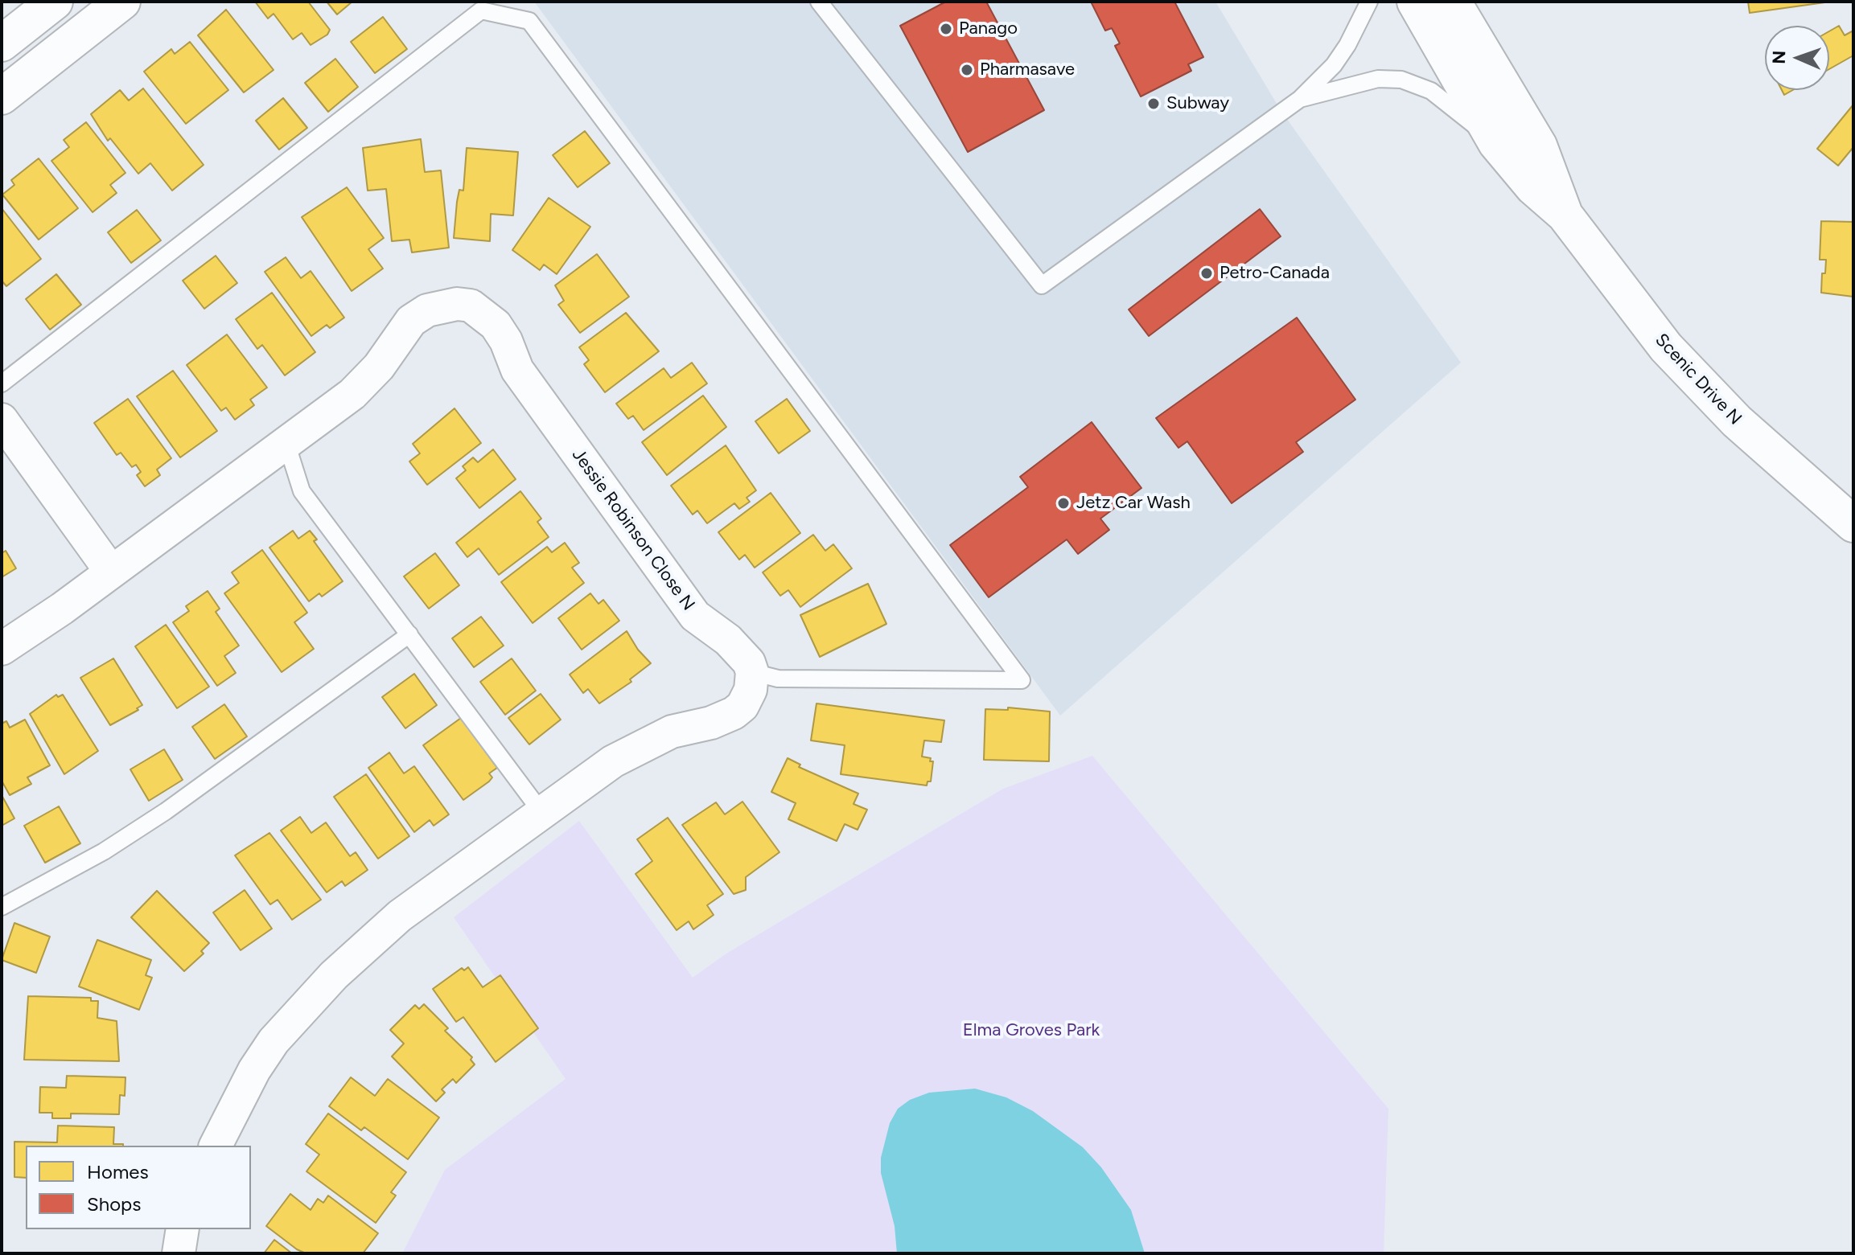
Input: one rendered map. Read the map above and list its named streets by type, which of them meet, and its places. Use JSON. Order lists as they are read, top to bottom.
{
  "streets": {
    "main road": ["Scenic Drive N"],
    "street": ["Jessie Robinson Close N"]
  },
  "parks": ["Elma Groves Park"],
  "places": [
    "Panago",
    "Pharmasave",
    "Subway",
    "Petro-Canada",
    "Jetz Car Wash"
  ],
  "legend": ["Homes", "Shops"],
  "north": "left"
}
